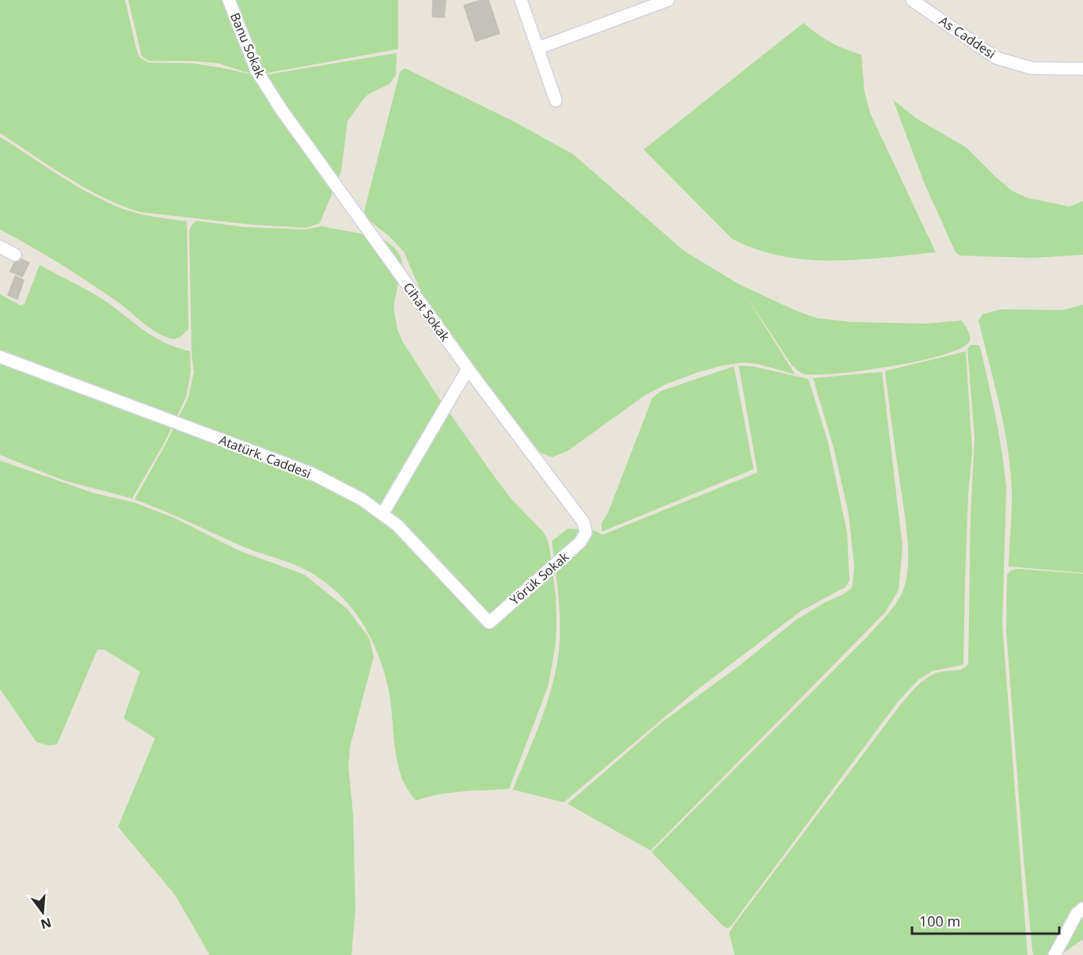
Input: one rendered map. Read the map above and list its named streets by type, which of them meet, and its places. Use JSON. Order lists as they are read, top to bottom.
{
  "streets": {
    "street": [
      "As Caddesi",
      "Banu Sokak",
      "Cihat Sokak",
      "Atatürk. Caddesi",
      "Yörük Sokak"
    ]
  },
  "crossings": [
    ["Banu Sokak", "Cihat Sokak"],
    ["Cihat Sokak", "Yörük Sokak"],
    ["Atatürk. Caddesi", "Yörük Sokak"]
  ],
  "scale_bar": "100 m",
  "north": "bottom"
}
